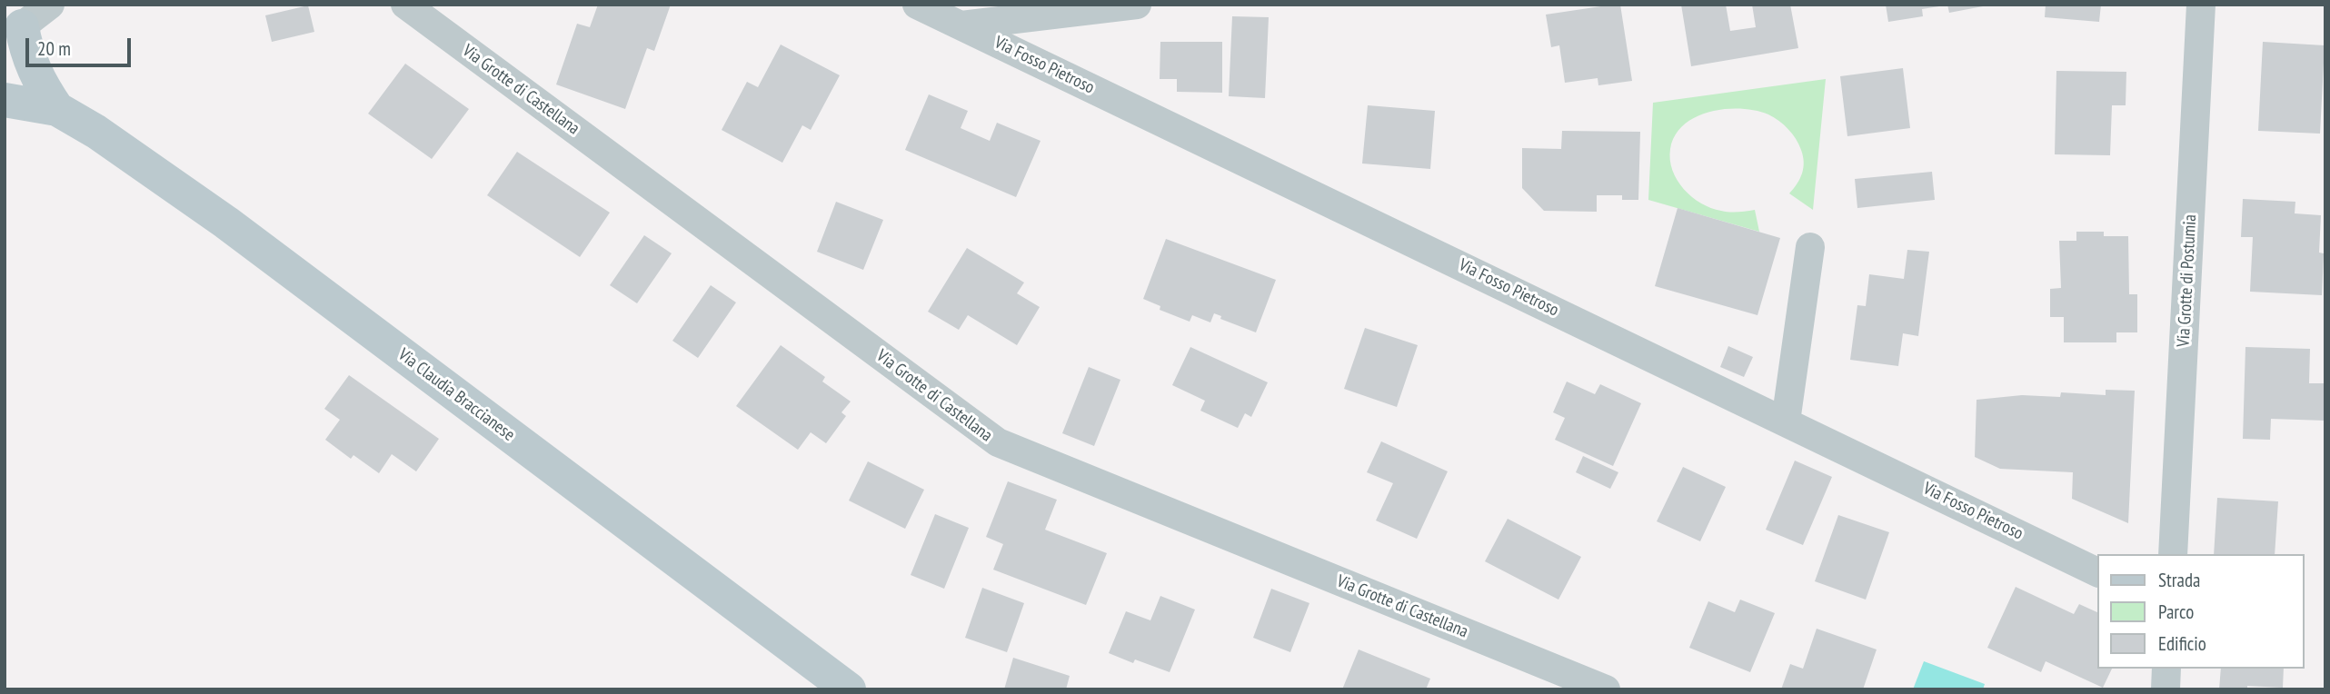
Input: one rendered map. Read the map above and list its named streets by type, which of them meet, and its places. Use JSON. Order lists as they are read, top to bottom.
{
  "streets": {
    "main road": ["Via Claudia Braccianese"],
    "street": ["Via Fosso Pietroso", "Via Grotte di Castellana", "Via Grotte di Postumia"]
  },
  "legend": ["Strada", "Parco", "Edificio"],
  "scale_bar": "20 m"
}
